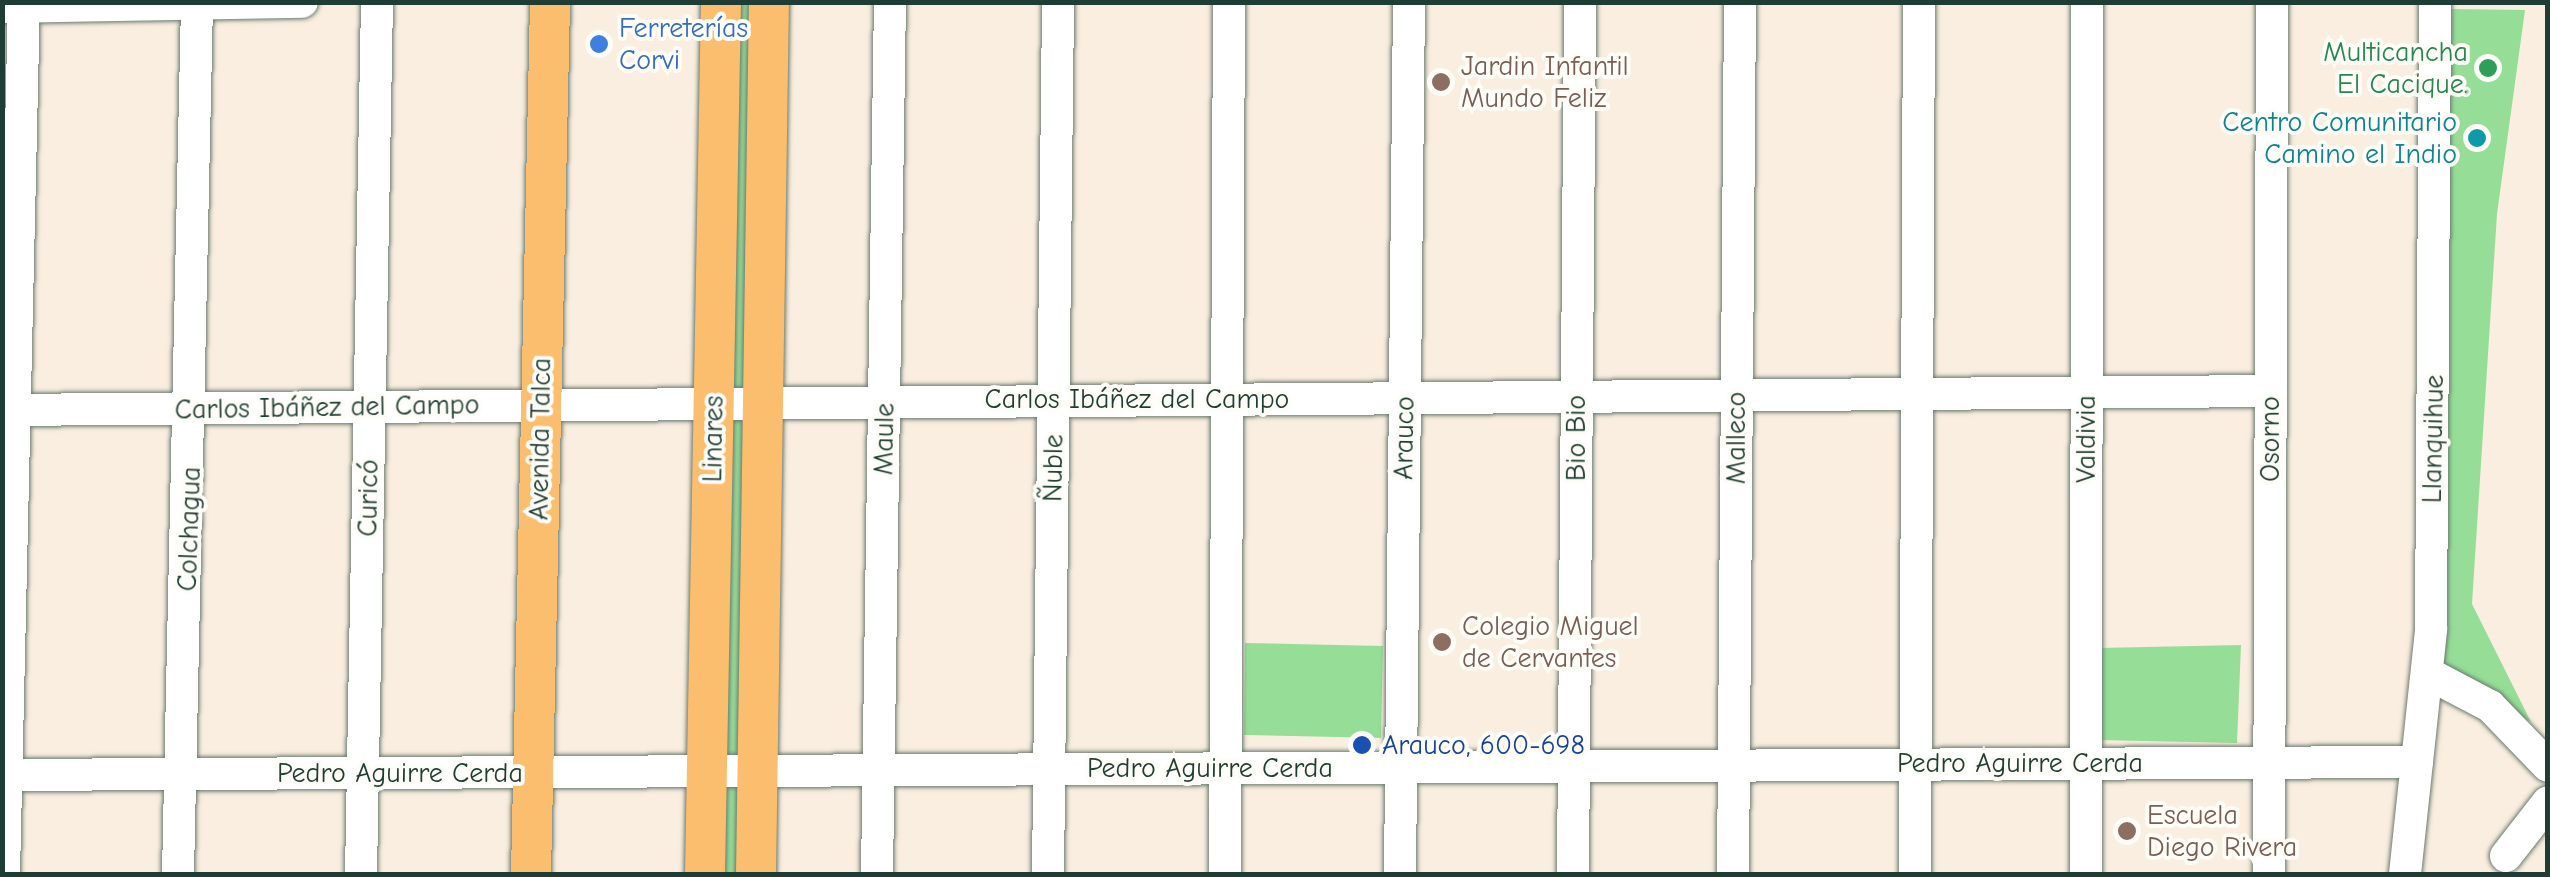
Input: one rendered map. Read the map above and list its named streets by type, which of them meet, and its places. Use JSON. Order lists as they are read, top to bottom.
{
  "streets": {
    "main road": ["Avenida Talca", "Linares"],
    "street": [
      "Carlos Ibáñez del Campo",
      "Arauco",
      "Bio Bio",
      "Malleco",
      "Maule",
      "Valdivia",
      "Osorno",
      "Llanquihue",
      "Ñuble",
      "Curicó",
      "Colchagua",
      "Pedro Aguirre Cerda"
    ]
  },
  "crossings": [
    ["Carlos Ibáñez del Campo", "Arauco"],
    ["Carlos Ibáñez del Campo", "Bio Bio"],
    ["Carlos Ibáñez del Campo", "Malleco"],
    ["Carlos Ibáñez del Campo", "Avenida Talca"],
    ["Carlos Ibáñez del Campo", "Linares"],
    ["Carlos Ibáñez del Campo", "Maule"],
    ["Carlos Ibáñez del Campo", "Valdivia"],
    ["Carlos Ibáñez del Campo", "Osorno"],
    ["Carlos Ibáñez del Campo", "Ñuble"],
    ["Carlos Ibáñez del Campo", "Curicó"],
    ["Carlos Ibáñez del Campo", "Colchagua"],
    ["Arauco", "Pedro Aguirre Cerda"],
    ["Bio Bio", "Pedro Aguirre Cerda"],
    ["Malleco", "Pedro Aguirre Cerda"],
    ["Avenida Talca", "Pedro Aguirre Cerda"],
    ["Linares", "Pedro Aguirre Cerda"],
    ["Maule", "Pedro Aguirre Cerda"],
    ["Valdivia", "Pedro Aguirre Cerda"],
    ["Osorno", "Pedro Aguirre Cerda"],
    ["Llanquihue", "Pedro Aguirre Cerda"],
    ["Ñuble", "Pedro Aguirre Cerda"],
    ["Curicó", "Pedro Aguirre Cerda"],
    ["Colchagua", "Pedro Aguirre Cerda"]
  ],
  "places": [
    "Ferreterías Corvi",
    "Multicancha El Cacique.",
    "Jardin Infantil Mundo Feliz",
    "Centro Comunitario Camino el Indio",
    "Colegio Miguel de Cervantes",
    "Arauco, 600-698",
    "Escuela Diego Rivera"
  ]
}
